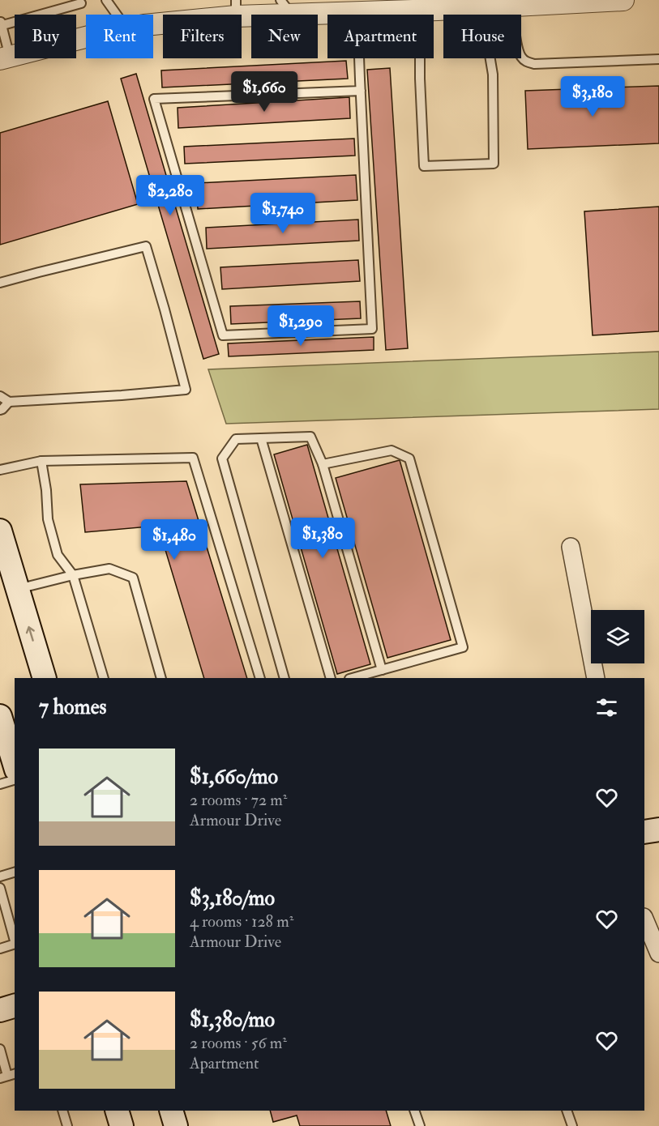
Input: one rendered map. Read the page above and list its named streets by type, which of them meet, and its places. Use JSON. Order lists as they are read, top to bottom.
{
  "page": {
    "chip": [
      "Buy",
      "Rent",
      "Filters",
      "New",
      "Apartment",
      "House"
    ],
    "price": [
      "$1,660",
      "$3,180",
      "$2,280",
      "$1,740",
      "$1,290",
      "$1,380",
      "$1,480"
    ],
    "heading": "7 homes",
    "list": [
      {
        "name": "$1,660/mo",
        "note": "2 rooms · 72 m² · Armour Drive"
      },
      {
        "name": "$3,180/mo",
        "note": "4 rooms · 128 m² · Armour Drive"
      },
      {
        "name": "$1,380/mo",
        "note": "2 rooms · 56 m² · Apartment"
      }
    ]
  }
}
